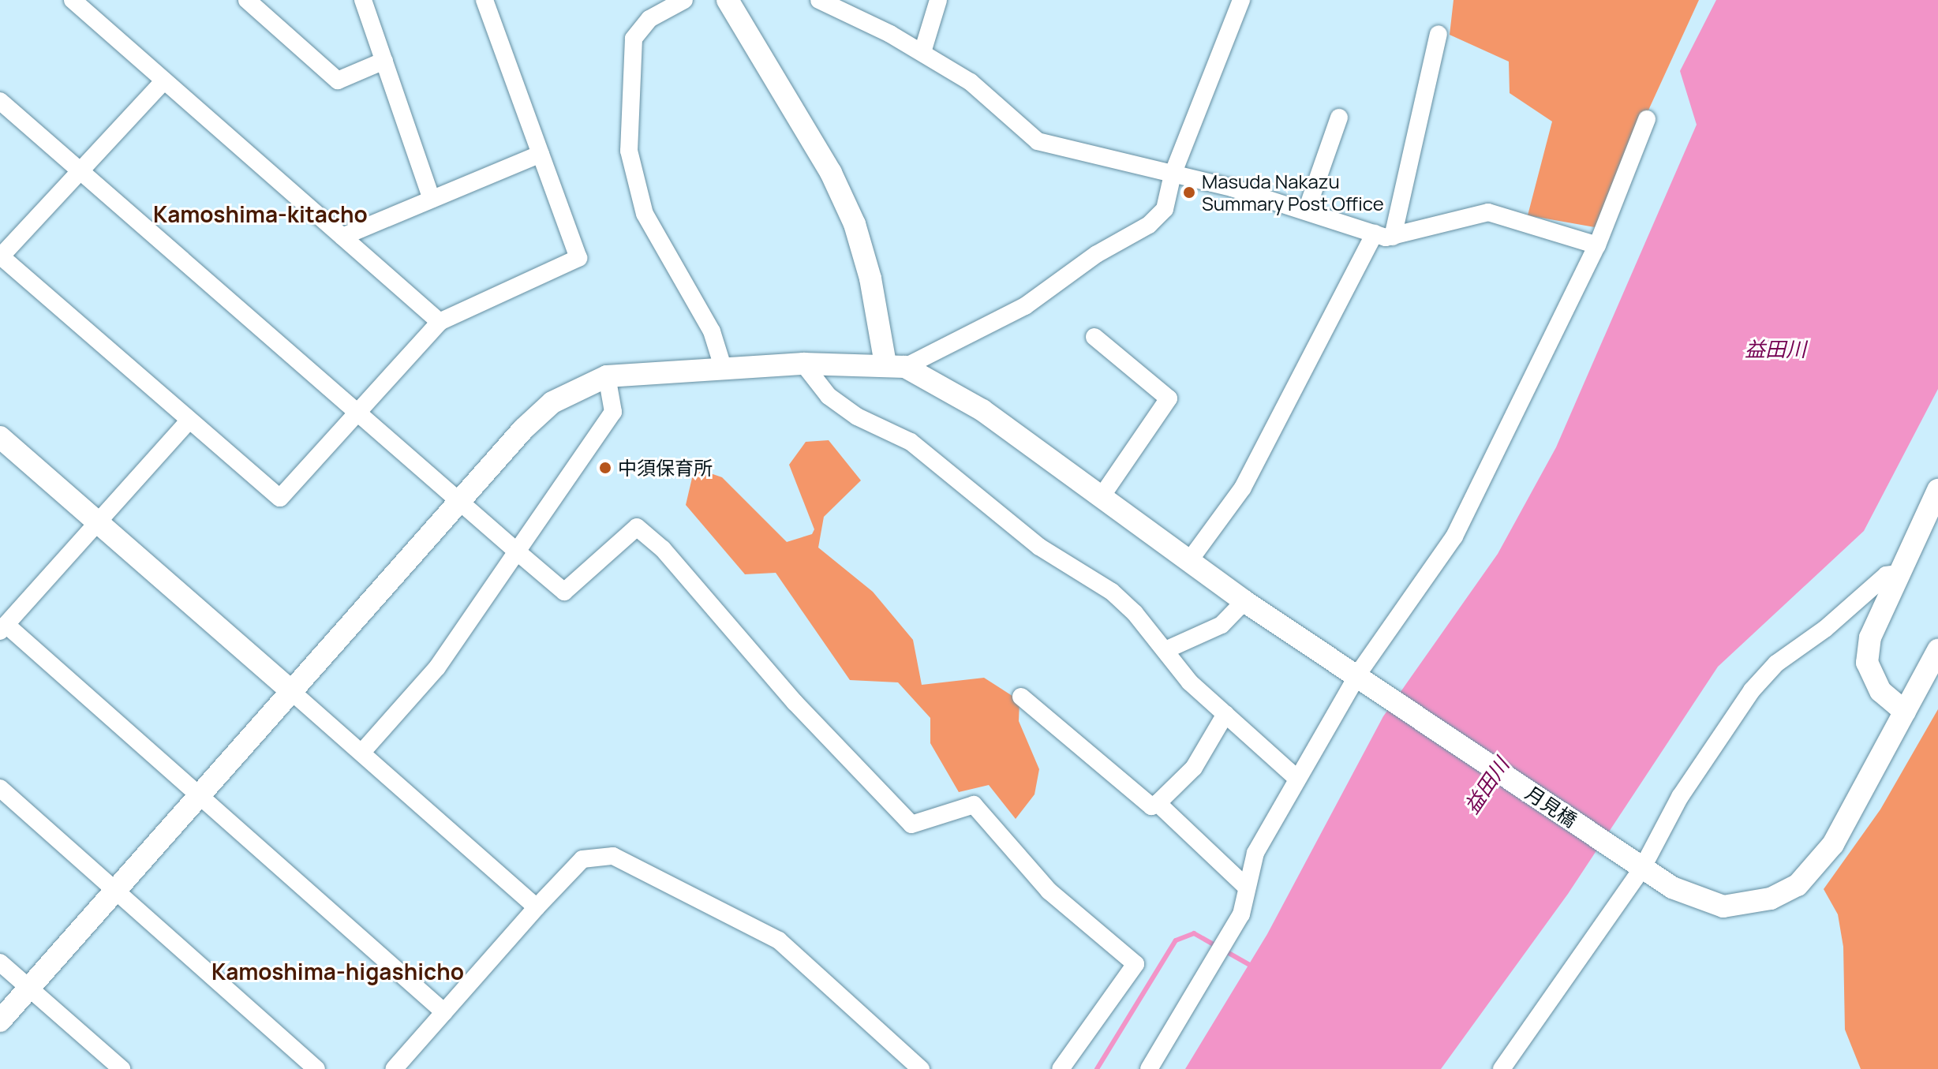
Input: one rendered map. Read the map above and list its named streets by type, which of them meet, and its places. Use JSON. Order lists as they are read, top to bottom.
{
  "streets": {
    "street": ["月見橋"]
  },
  "districts": ["Kamoshima-kitacho", "Kamoshima-higashicho"],
  "water": ["益田川"],
  "places": ["Masuda Nakazu Summary Post Office", "中須保育所"]
}
